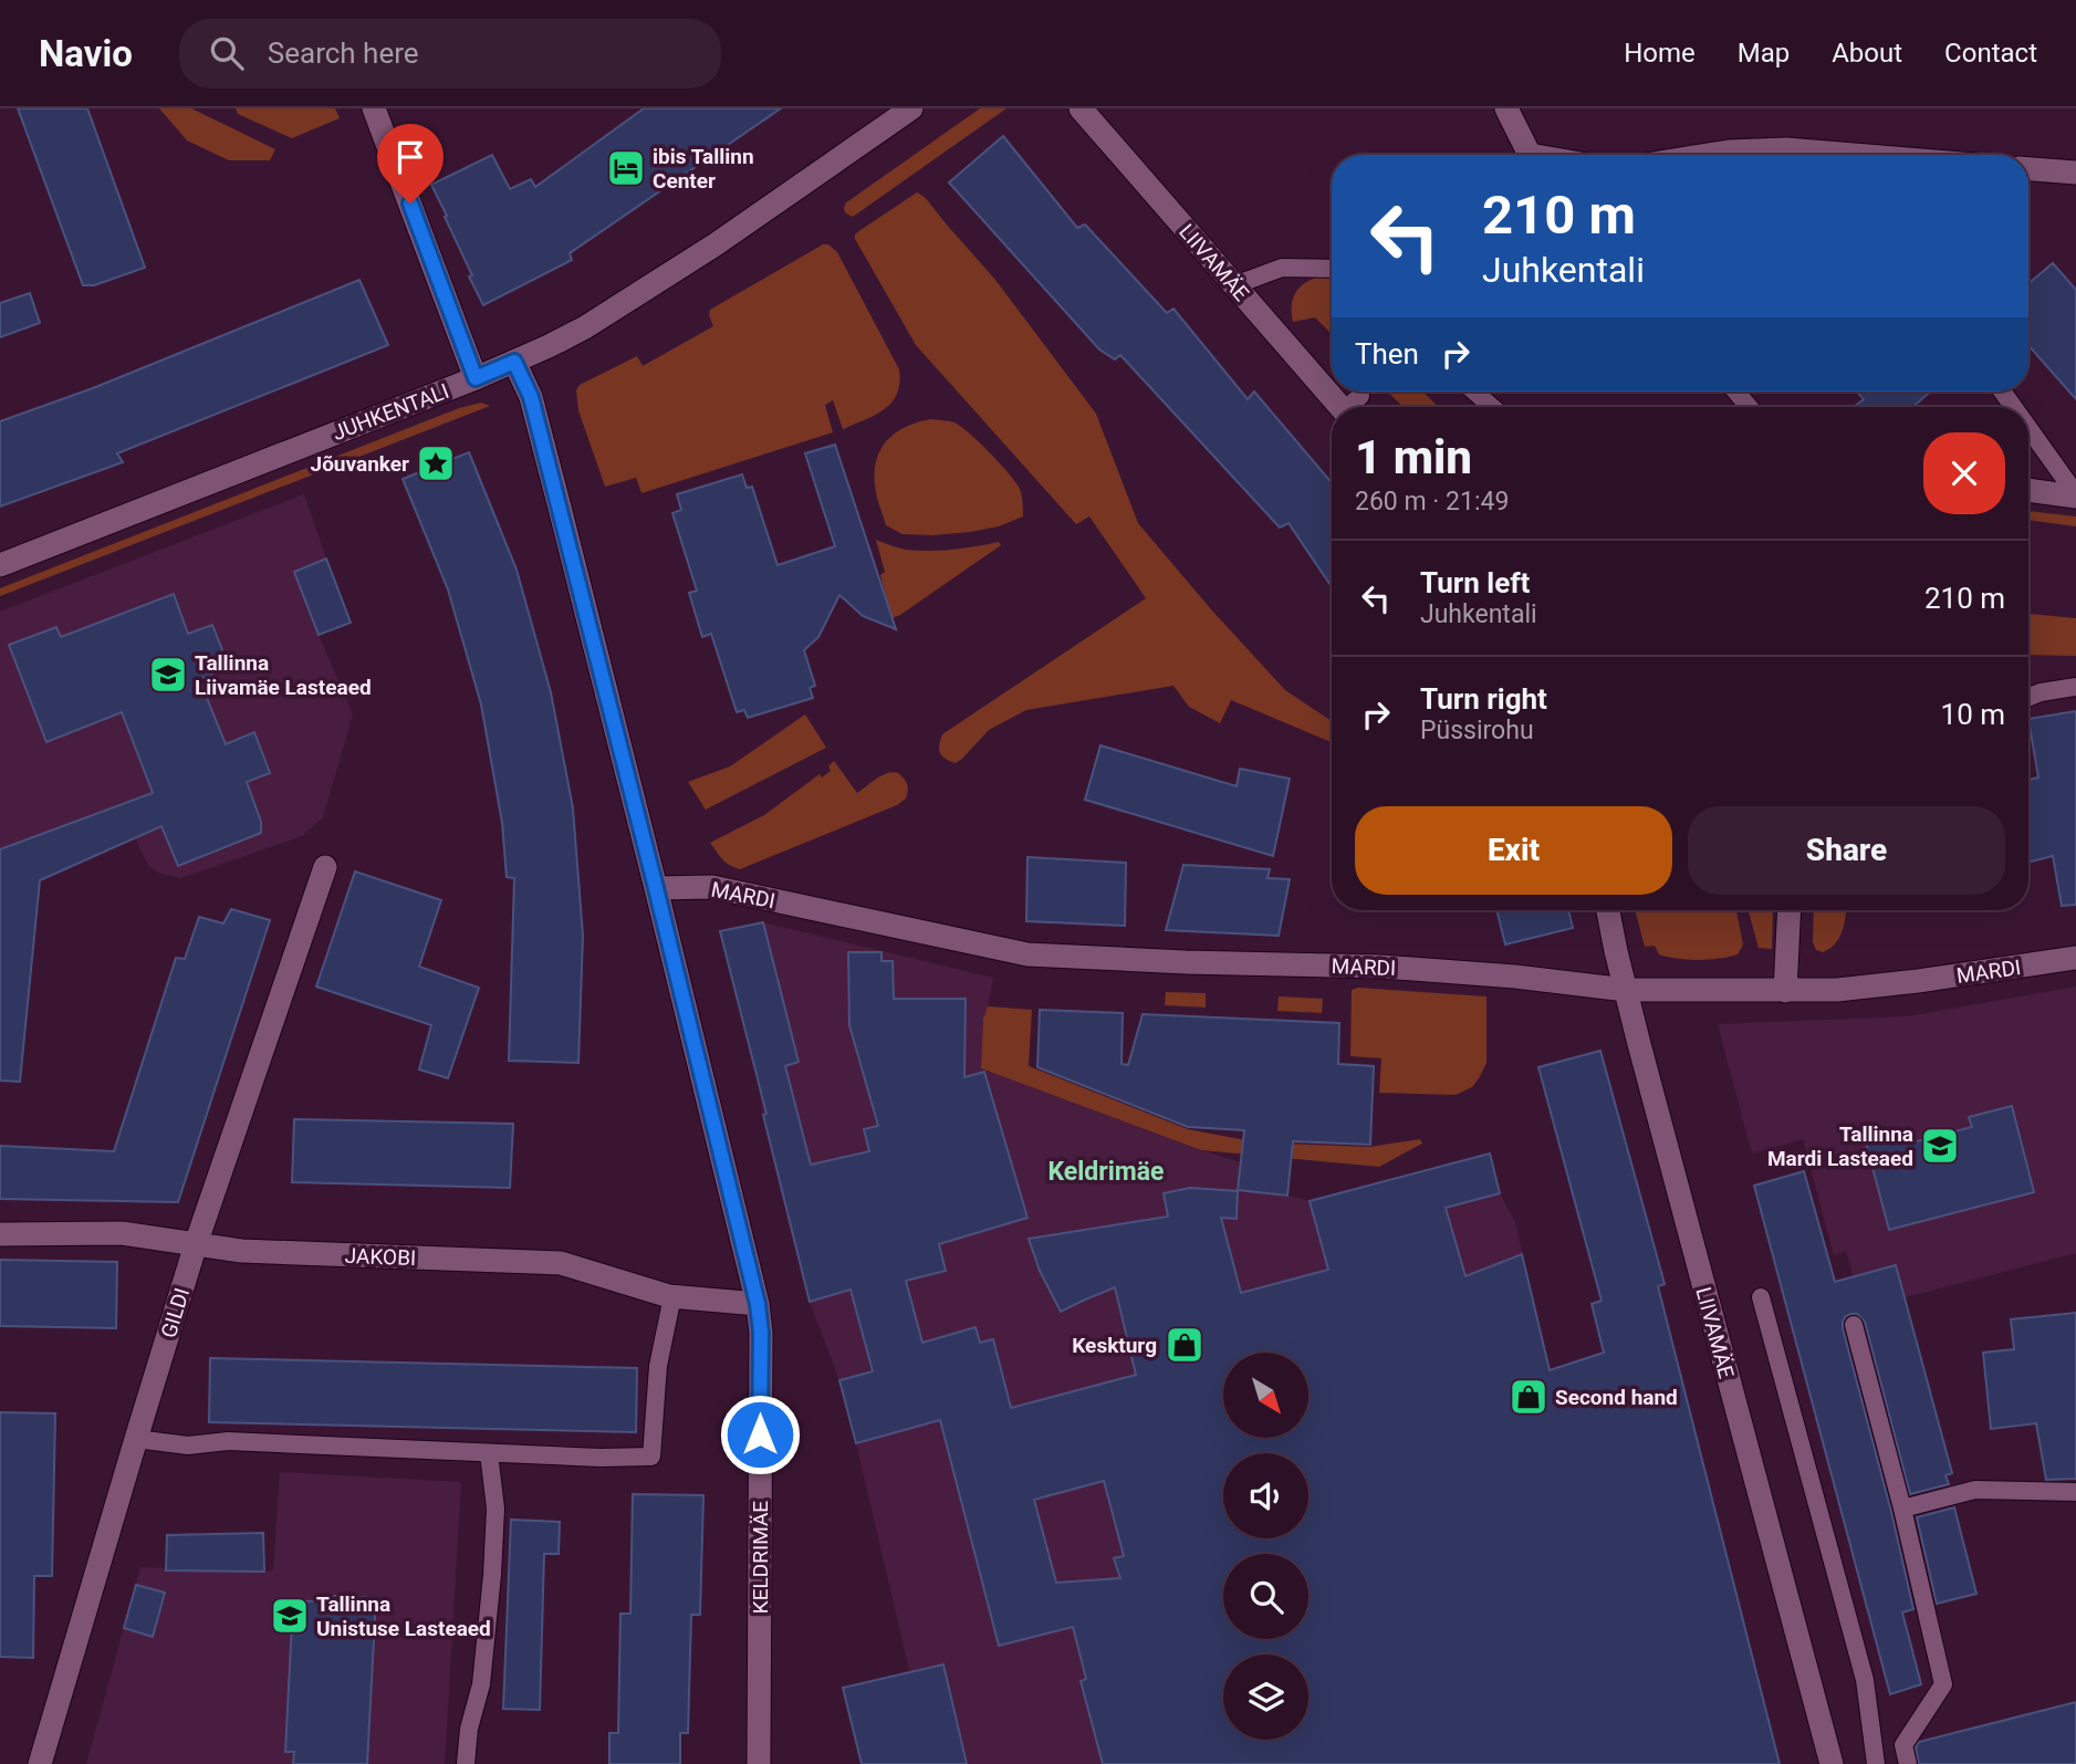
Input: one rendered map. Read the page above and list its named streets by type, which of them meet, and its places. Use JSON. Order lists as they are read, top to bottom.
{
  "streets": {
    "street": [
      "LIIVAMÄE",
      "JUHKENTALI",
      "MARDI",
      "JAKOBI",
      "GILDI",
      "KELDRIMÄE"
    ]
  },
  "crossings": [
    ["LIIVAMÄE", "MARDI"],
    ["JUHKENTALI", "KELDRIMÄE"],
    ["MARDI", "KELDRIMÄE"],
    ["JAKOBI", "GILDI"],
    ["JAKOBI", "KELDRIMÄE"]
  ],
  "districts": ["Keldrimäe"],
  "places": {
    "hotel": ["ibis Tallinn Center"],
    "place": ["Jõuvanker"],
    "school or university": ["Tallinna Liivamäe Lasteaed", "Tallinna Mardi Lasteaed", "Tallinna Unistuse Lasteaed"],
    "shop": ["Keskturg", "Second hand"]
  },
  "north": "bottom right",
  "page": {
    "header": "Navio",
    "search": "Search here",
    "nav": [
      "Home",
      "Map",
      "About",
      "Contact"
    ],
    "turn": ["210 m", "Juhkentali"],
    "then": "Then",
    "heading": ["1 min", "260 m · 21:49"],
    "list": [
      {
        "name": "Turn left",
        "note": "Juhkentali",
        "value": "210 m"
      },
      {
        "name": "Turn right",
        "note": "Püssirohu",
        "value": "10 m"
      }
    ],
    "buttons": ["Exit", "Share"]
  }
}
